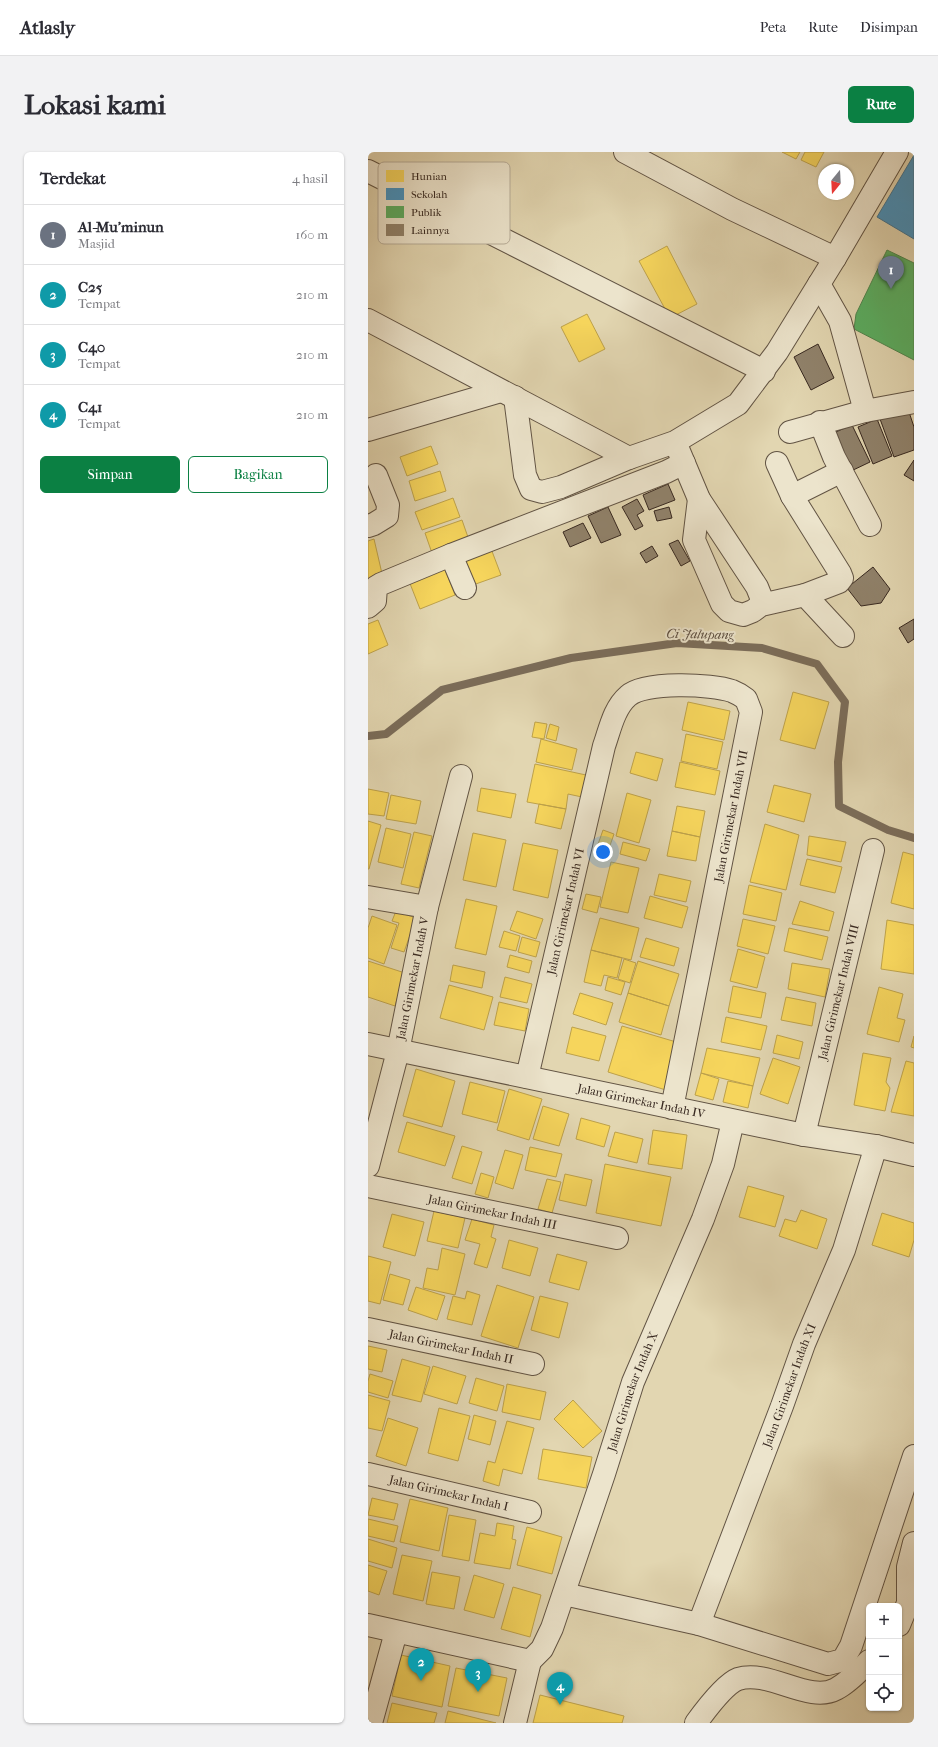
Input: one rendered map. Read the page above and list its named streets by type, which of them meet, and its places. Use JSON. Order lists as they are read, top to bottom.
{
  "streets": {
    "street": [
      "Jalan Girimekar Indah VII",
      "Jalan Girimekar Indah VI",
      "Jalan Girimekar Indah V",
      "Jalan Girimekar Indah VIII",
      "Jalan Girimekar Indah IV",
      "Jalan Girimekar Indah III",
      "Jalan Girimekar Indah II",
      "Jalan Girimekar Indah XI",
      "Jalan Girimekar Indah X",
      "Jalan Girimekar Indah I"
    ]
  },
  "crossings": [
    ["Jalan Girimekar Indah VII", "Jalan Girimekar Indah VI"],
    ["Jalan Girimekar Indah VII", "Jalan Girimekar Indah IV"],
    ["Jalan Girimekar Indah VI", "Jalan Girimekar Indah IV"],
    ["Jalan Girimekar Indah V", "Jalan Girimekar Indah IV"],
    ["Jalan Girimekar Indah VIII", "Jalan Girimekar Indah IV"],
    ["Jalan Girimekar Indah IV", "Jalan Girimekar Indah XI"],
    ["Jalan Girimekar Indah IV", "Jalan Girimekar Indah X"]
  ],
  "water": ["Ci Jalupang"],
  "legend": [
    "Hunian",
    "Sekolah",
    "Publik",
    "Lainnya"
  ],
  "north": "bottom",
  "page": {
    "header": "Atlasly",
    "nav": ["Peta", "Rute", "Disimpan"],
    "buttons": [
      "Rute",
      ["Simpan", "Bagikan"]
    ],
    "title": "Lokasi kami",
    "heading": ["Terdekat", "4 hasil"],
    "list": [
      {
        "mark": "1",
        "name": "Al-Mu'minun",
        "note": "Masjid",
        "value": "160 m"
      },
      {
        "mark": "2",
        "name": "C25",
        "note": "Tempat",
        "value": "210 m"
      },
      {
        "mark": "3",
        "name": "C40",
        "note": "Tempat",
        "value": "210 m"
      },
      {
        "mark": "4",
        "name": "C41",
        "note": "Tempat",
        "value": "210 m"
      }
    ],
    "pins": [
      "1",
      "2",
      "3",
      "4"
    ],
    "map_buttons": ["+", "−"]
  }
}
